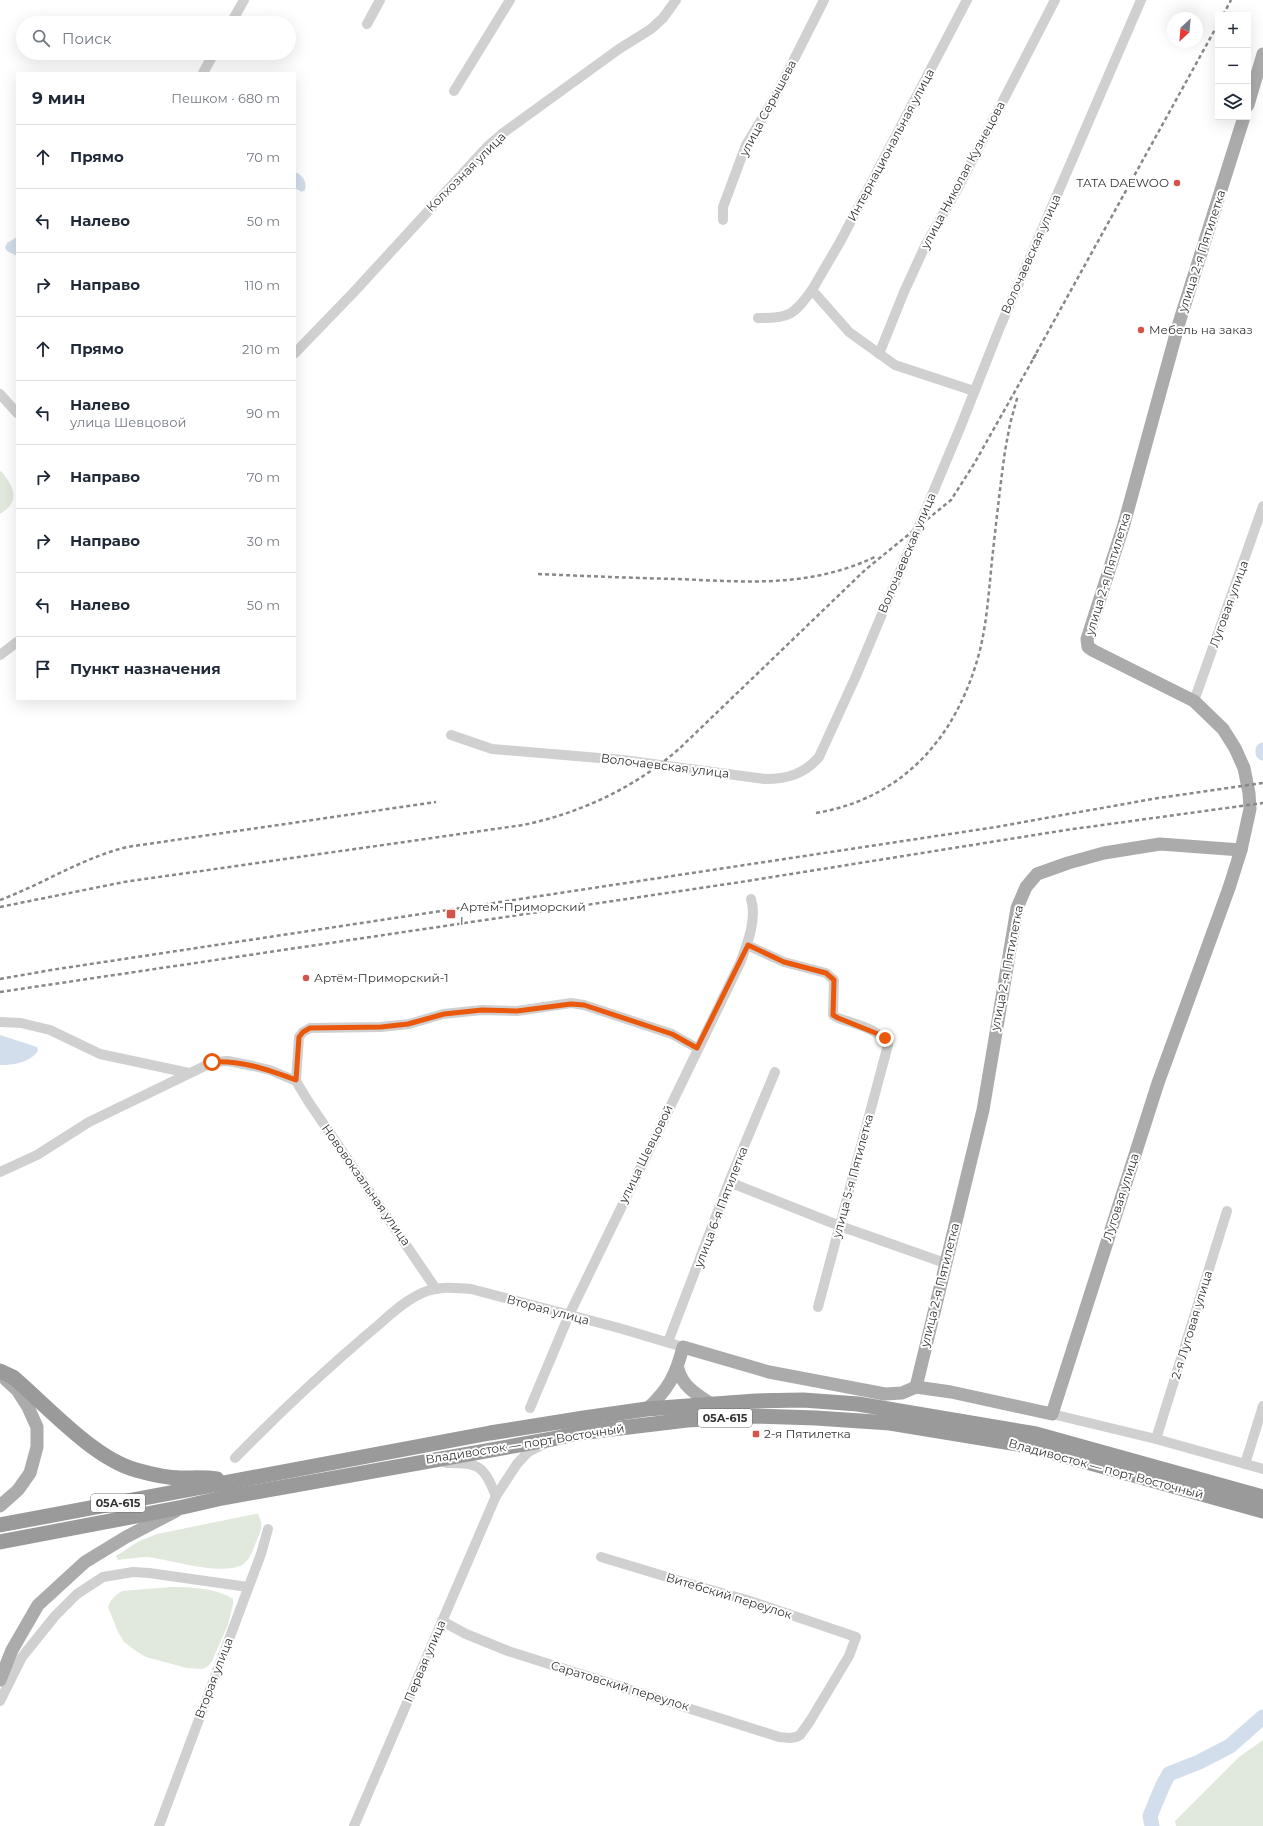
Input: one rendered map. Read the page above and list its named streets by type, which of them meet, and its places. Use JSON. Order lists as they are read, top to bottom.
{
  "streets": {
    "highway": ["05А-615", "Владивосток — порт Восточный"],
    "main road": ["улица 2-я Пятилетка", "Луговая улица", "Вторая улица"],
    "street": [
      "улица Серышева",
      "Интернациональная улица",
      "Колхозная улица",
      "улица Николая Кузнецова",
      "Волочаевская улица",
      "улица Шевцовой",
      "улица 5-я Пятилетка",
      "Нововокзальная улица",
      "улица 6-я Пятилетка",
      "2-я Луговая улица",
      "Витебский переулок",
      "Первая улица",
      "Саратовский переулок"
    ]
  },
  "crossings": [
    ["улица 2-я Пятилетка", "Луговая улица"],
    ["улица 2-я Пятилетка", "Вторая улица"],
    ["улица Шевцовой", "улица 5-я Пятилетка"],
    ["улица Шевцовой", "Вторая улица"],
    ["Нововокзальная улица", "Вторая улица"],
    ["улица 6-я Пятилетка", "Вторая улица"],
    ["Владивосток — порт Восточный", "Первая улица"],
    ["Витебский переулок", "Саратовский переулок"],
    ["Первая улица", "Саратовский переулок"]
  ],
  "places": {
    "other": ["TATA DAEWOO", "Мебель на заказ", "Артём-Приморский-1"],
    "transit": ["Артем-Приморский I", "2-я Пятилетка"]
  },
  "north": "bottom left",
  "page": {
    "map_buttons": ["+", "−"],
    "search": "Поиск",
    "heading": ["9 мин", "Пешком · 680 m"],
    "list": [
      ["Прямо", "70 m"],
      ["Налево", "50 m"],
      ["Направо", "110 m"],
      ["Прямо", "210 m"],
      ["Налево", "улица Шевцовой", "90 m"],
      ["Направо", "70 m"],
      ["Направо", "30 m"],
      ["Налево", "50 m"],
      "Пункт назначения"
    ]
  }
}
